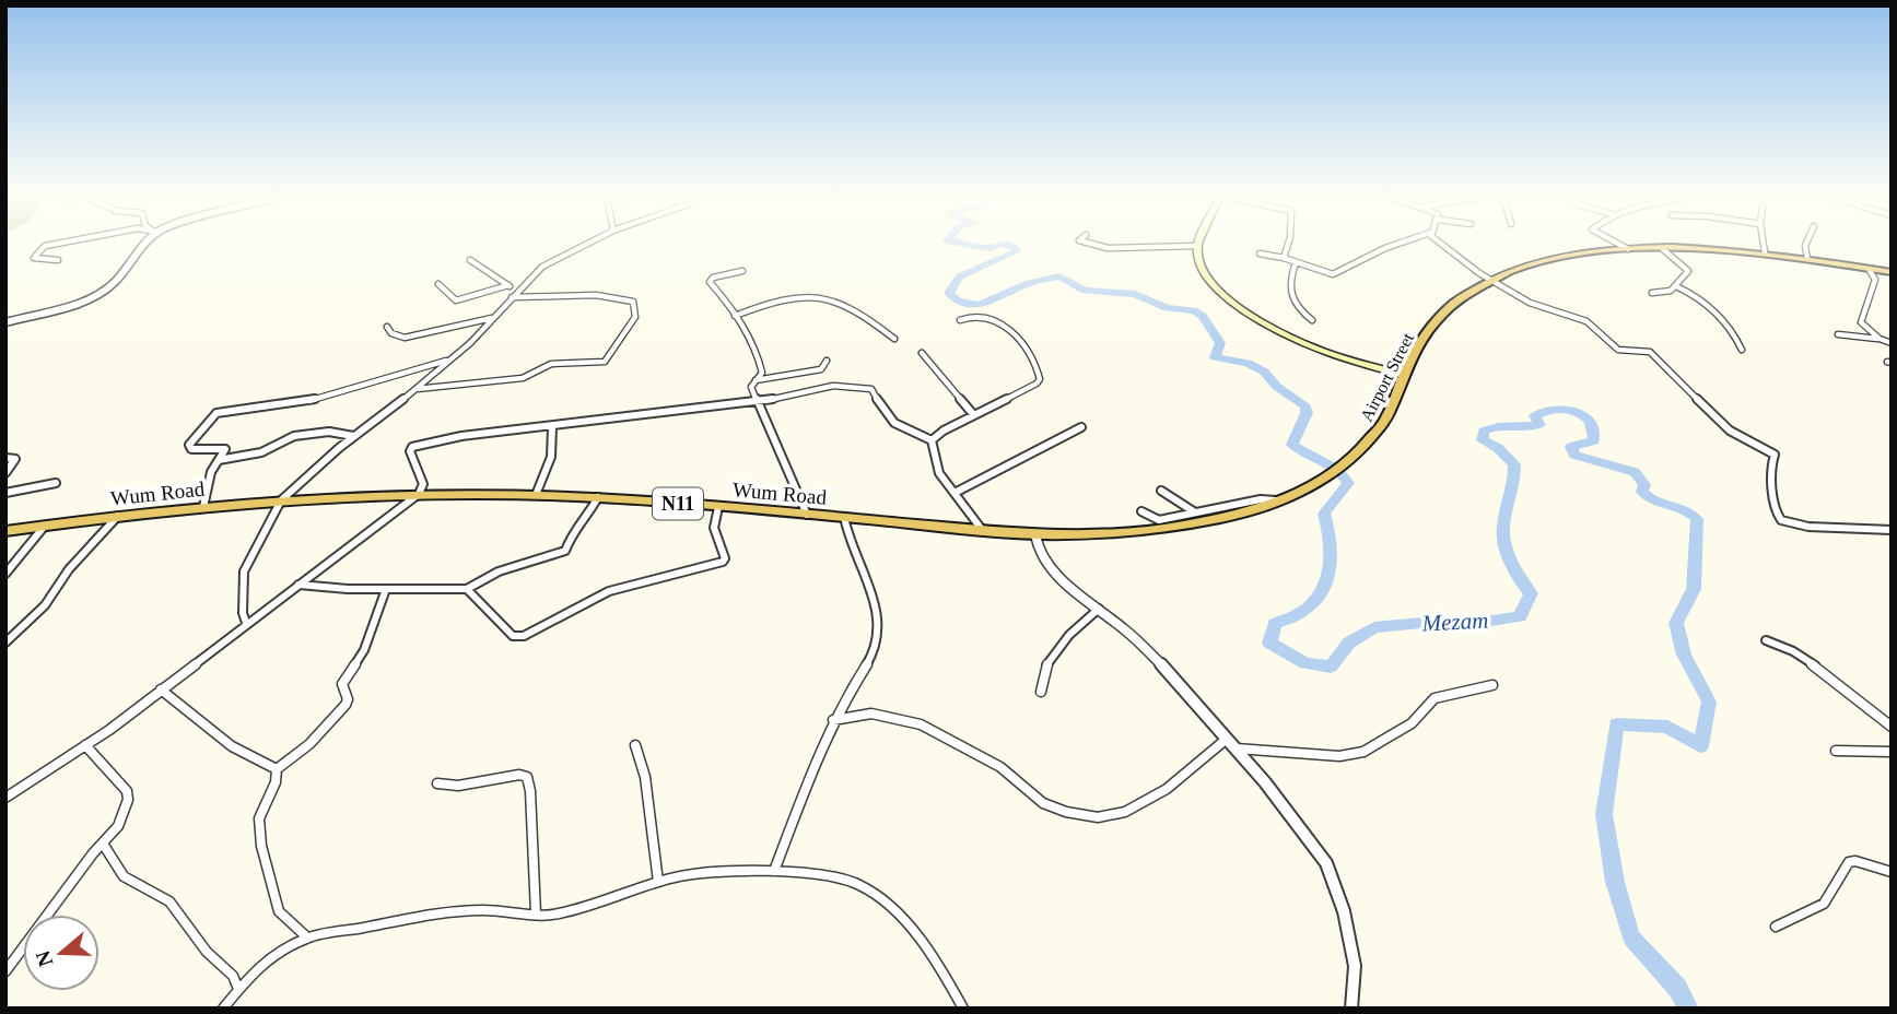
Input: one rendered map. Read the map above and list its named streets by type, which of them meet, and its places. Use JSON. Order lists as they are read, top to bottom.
{
  "streets": {
    "highway": ["Airport Street", "Wum Road", "N11"]
  },
  "crossings": [
    ["Airport Street", "Wum Road"]
  ],
  "water": ["Mezam"],
  "north": "left"
}
